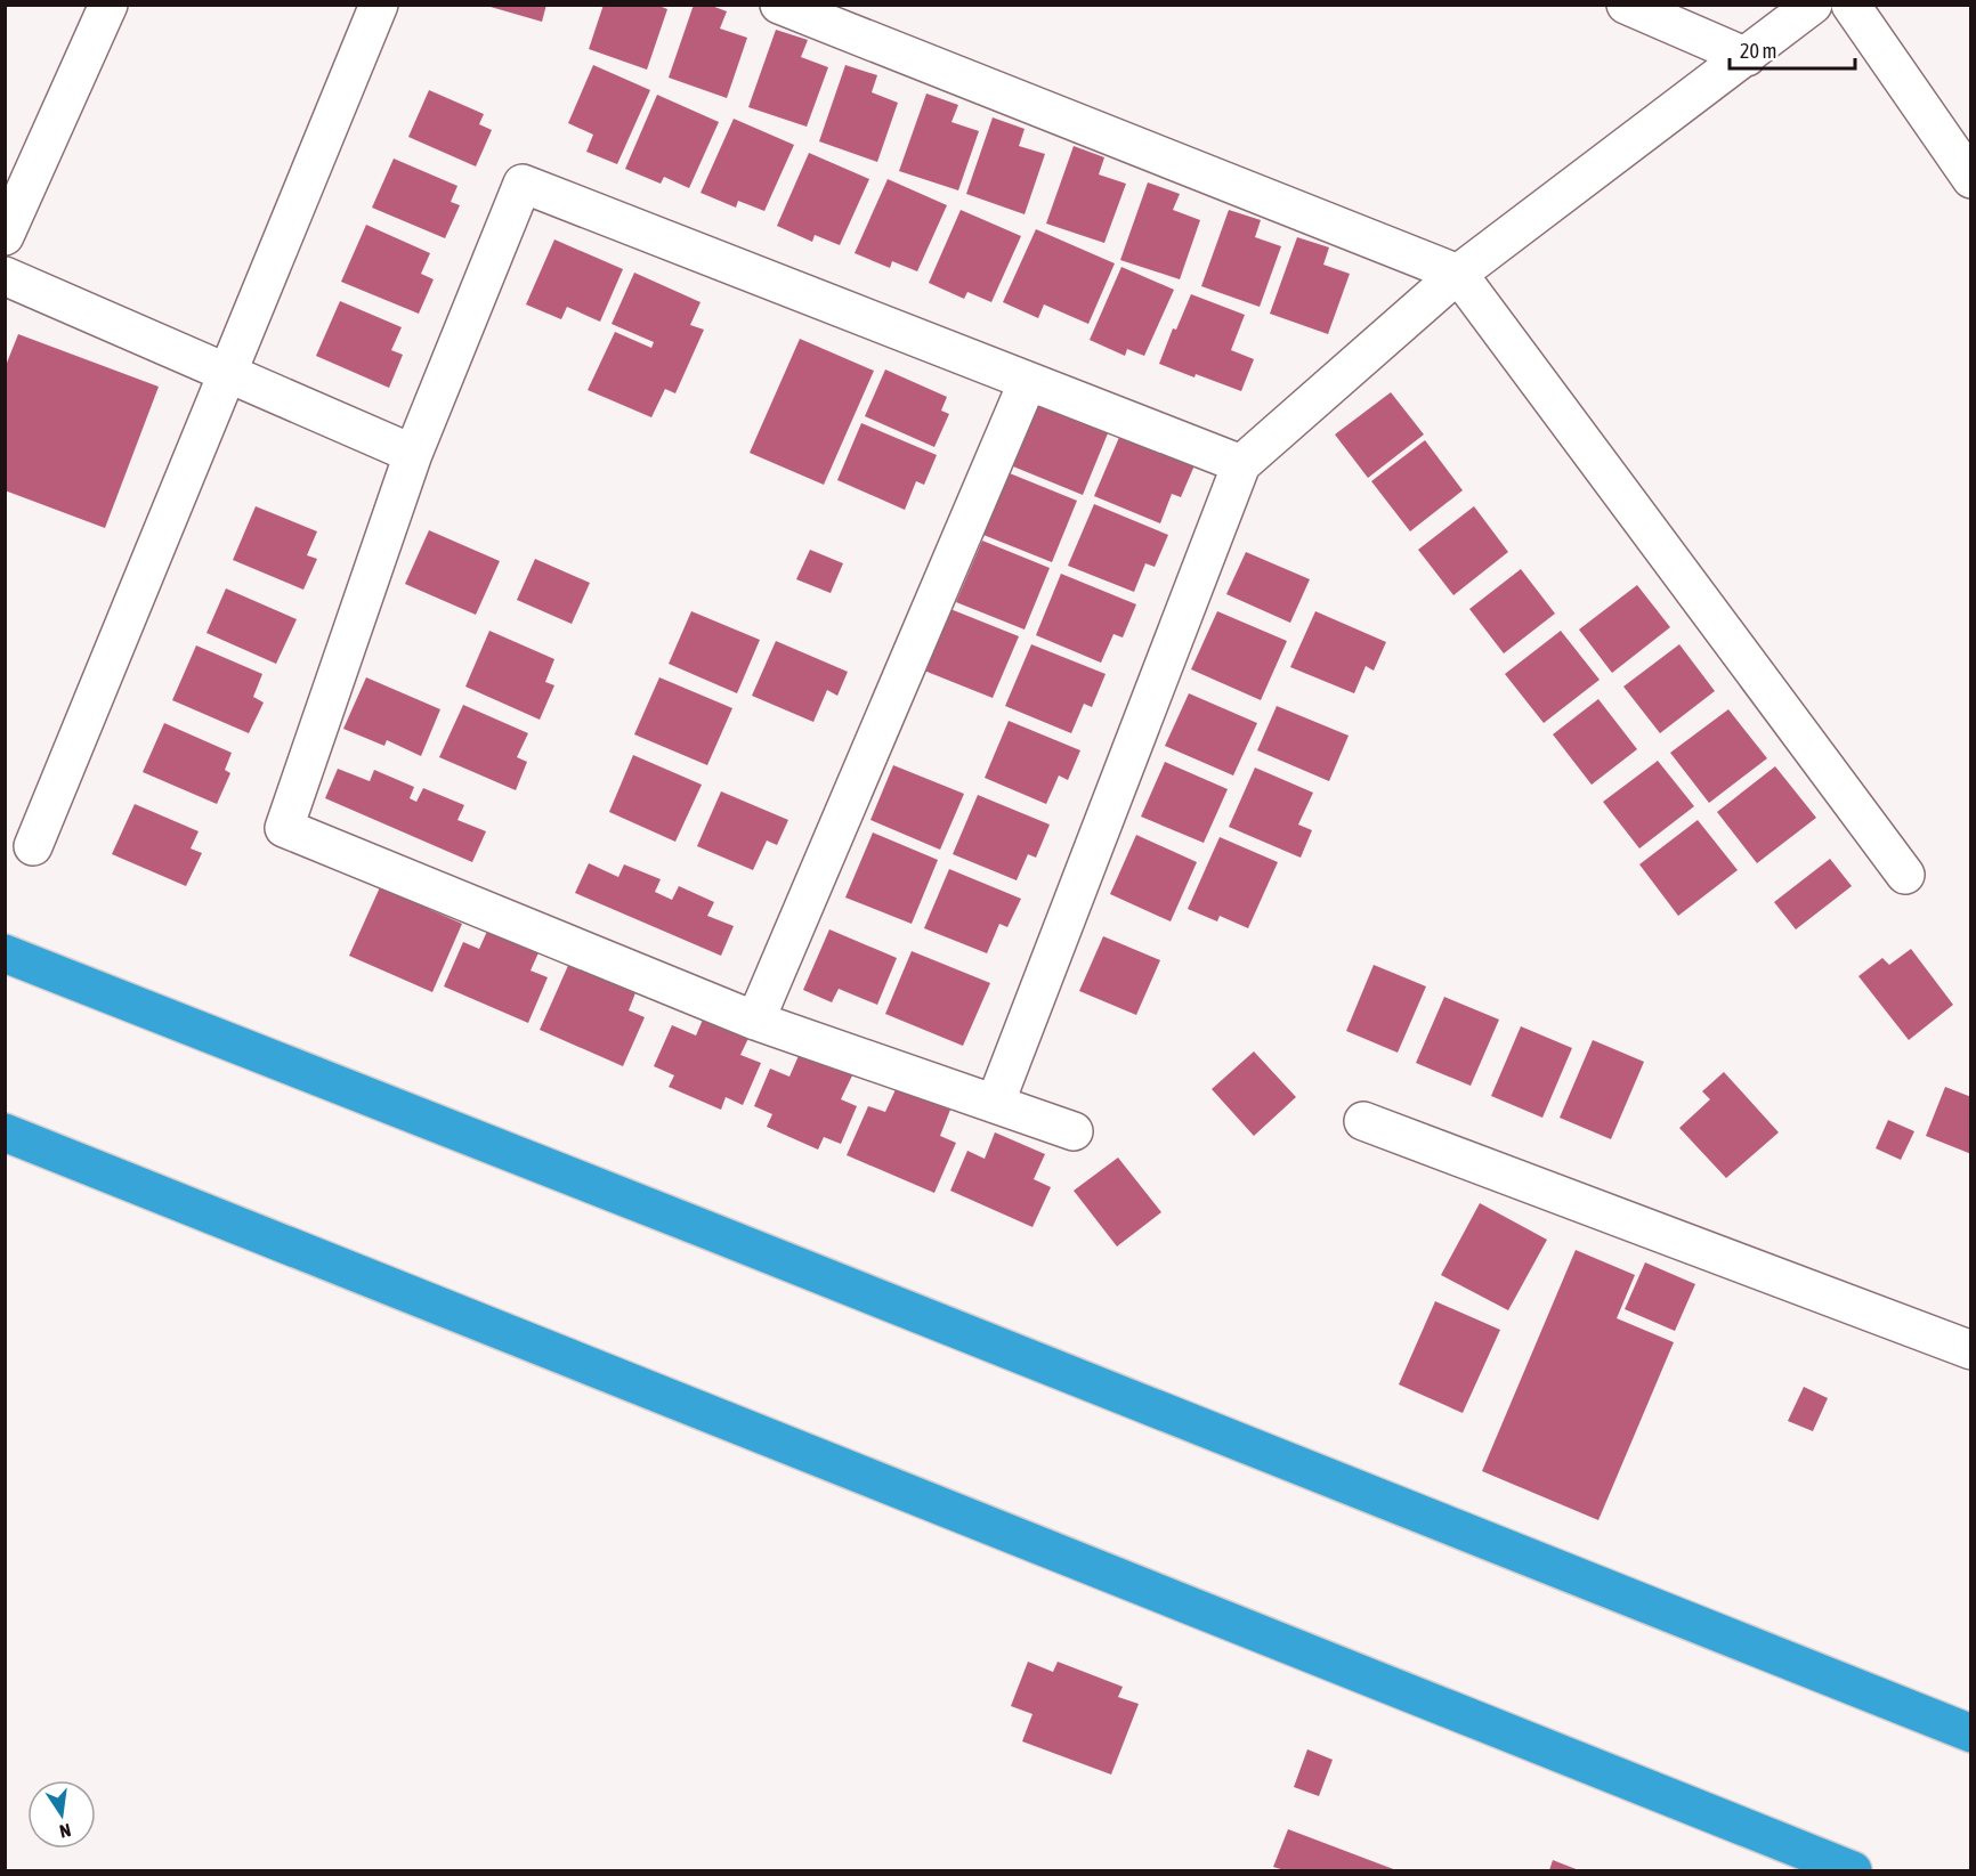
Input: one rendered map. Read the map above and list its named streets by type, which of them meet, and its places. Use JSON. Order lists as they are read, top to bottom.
{
  "scale_bar": "20 m",
  "north": "bottom"
}
